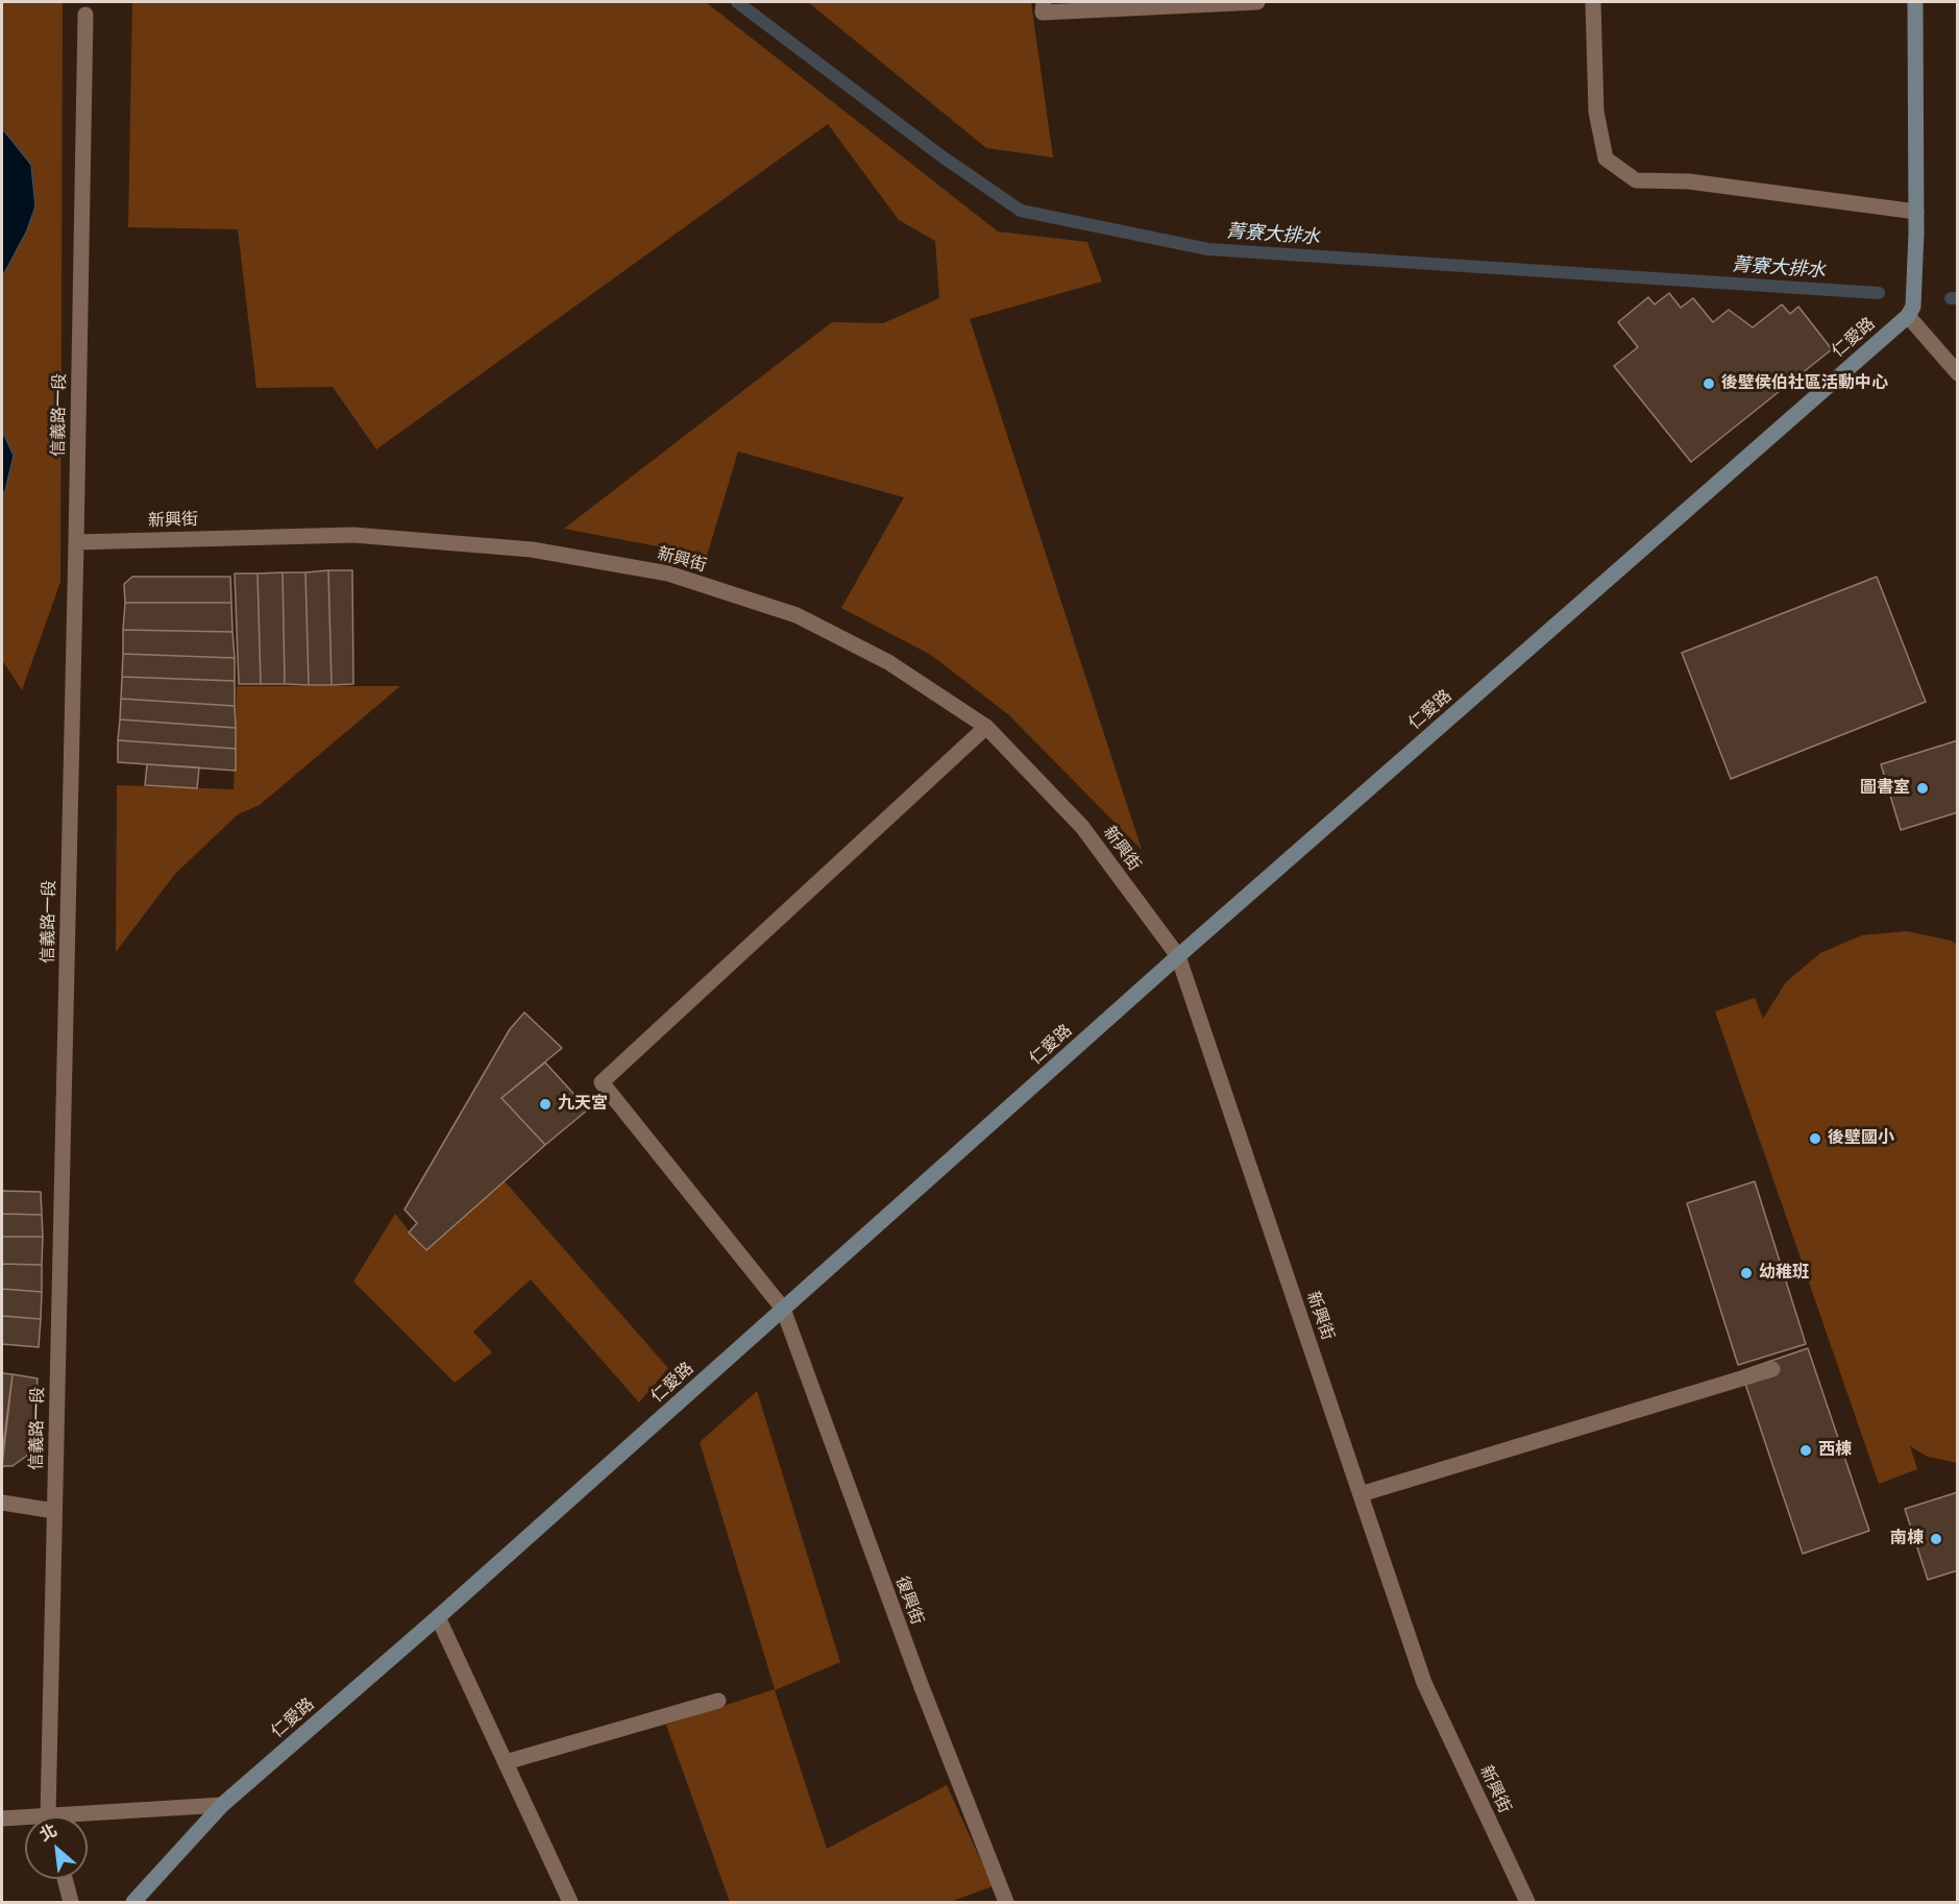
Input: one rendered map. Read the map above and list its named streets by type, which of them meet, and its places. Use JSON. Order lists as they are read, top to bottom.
{
  "streets": {
    "street": [
      "仁愛路",
      "信義路一段",
      "新興街",
      "復興街"
    ]
  },
  "crossings": [
    ["仁愛路", "新興街"],
    ["仁愛路", "復興街"],
    ["信義路一段", "新興街"],
    ["新興街", "復興街"]
  ],
  "water": ["菁寮大排水"],
  "places": [
    "後壁侯伯社區活動中心",
    "圖書室",
    "九天宮",
    "後壁國小",
    "幼稚班",
    "西棟",
    "南棟"
  ],
  "north": "top left"
}
